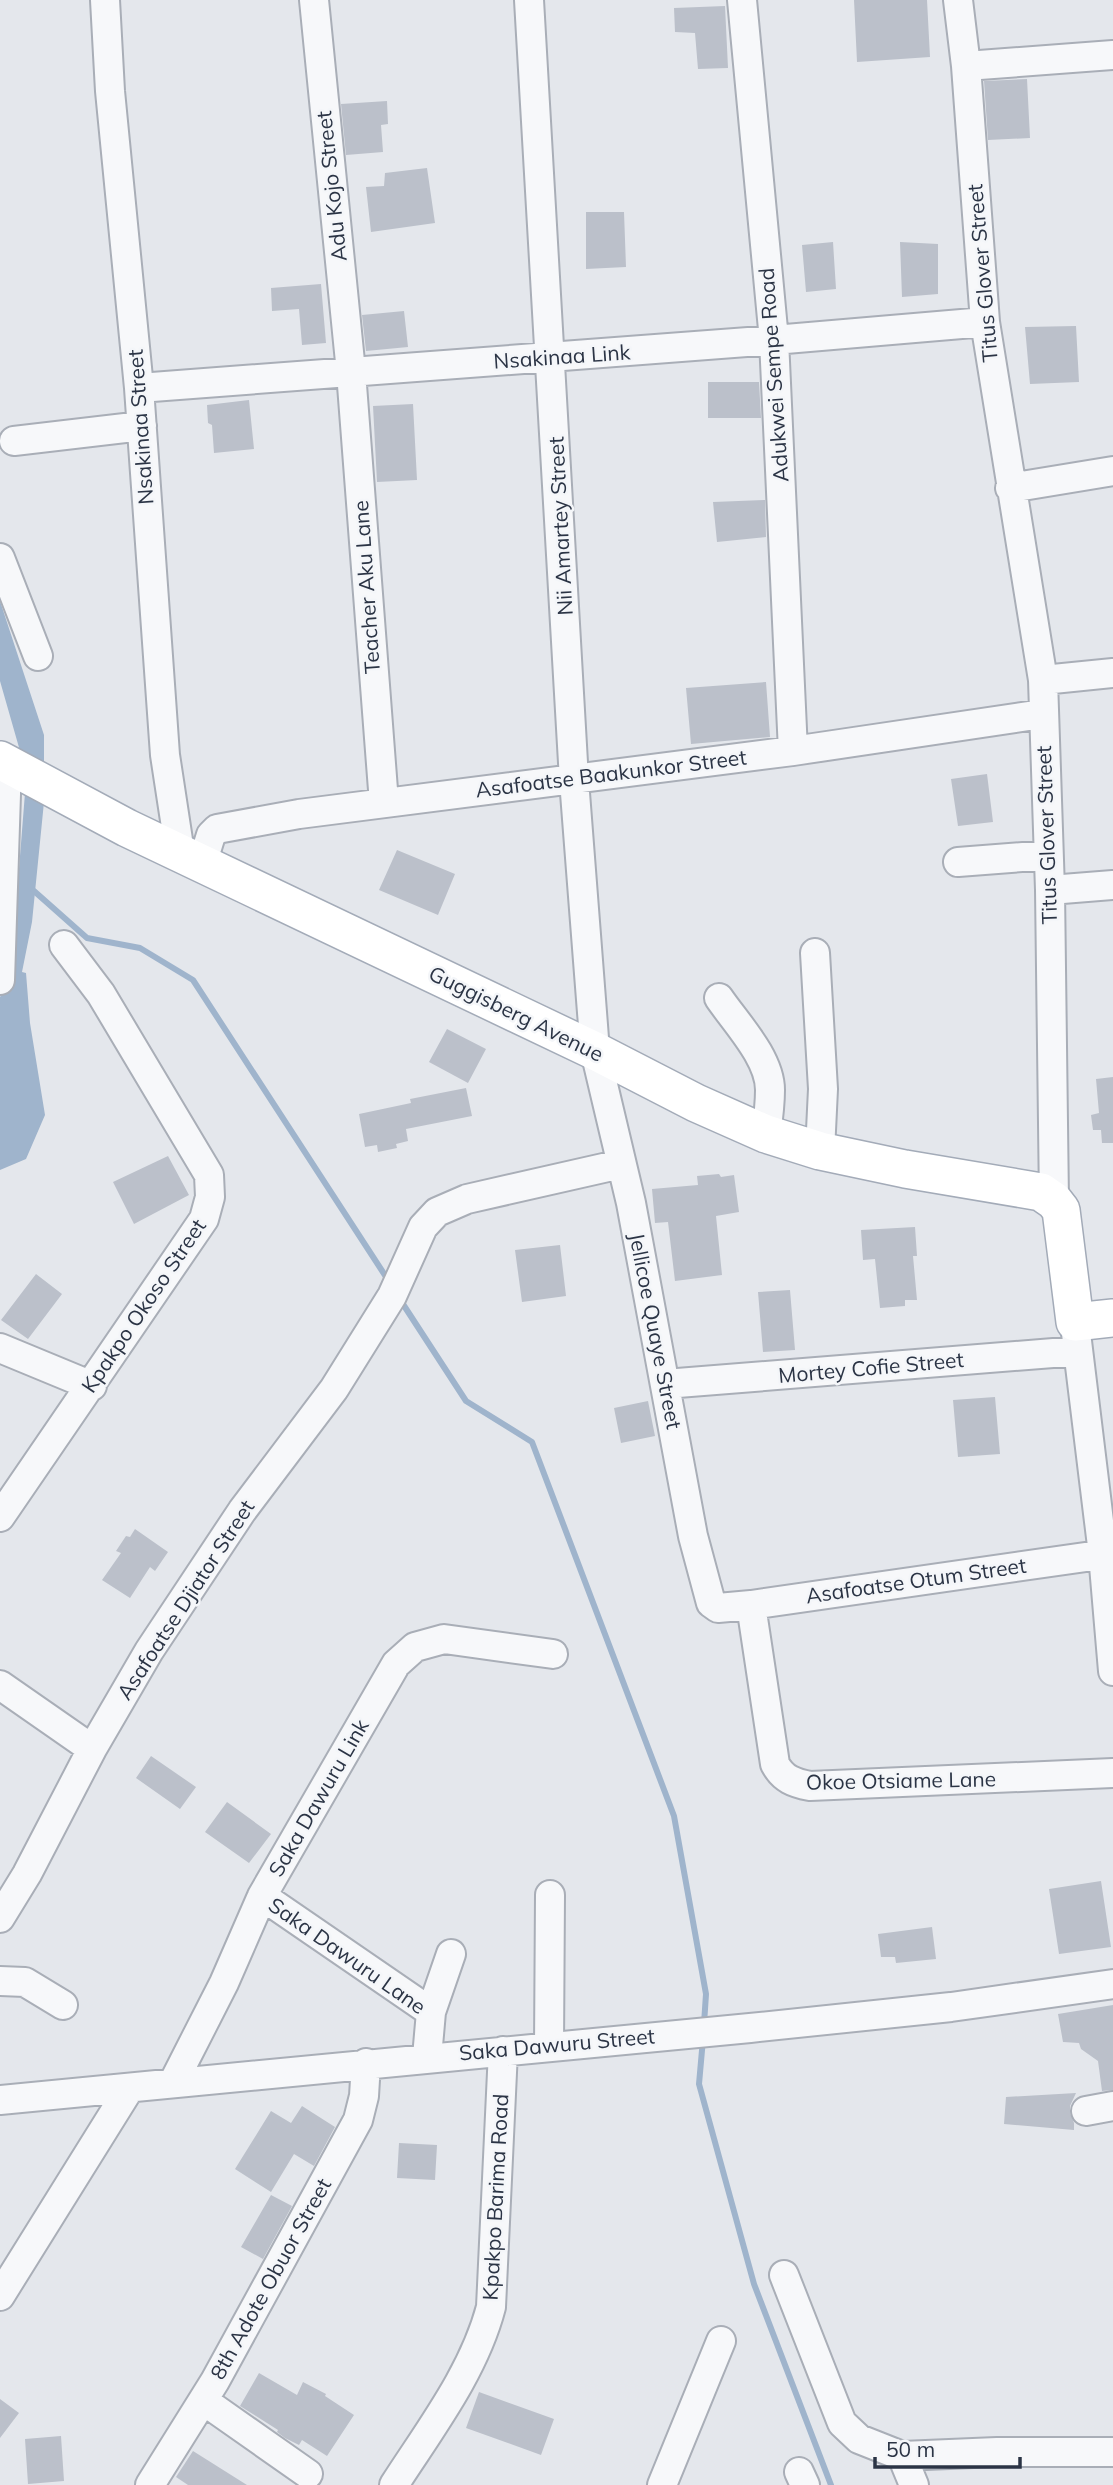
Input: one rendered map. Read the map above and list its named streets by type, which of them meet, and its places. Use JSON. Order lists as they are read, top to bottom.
{
  "streets": {
    "main road": ["Titus Glover Street", "Guggisberg Avenue"],
    "street": [
      "Adu Kojo Street",
      "Nsakinaa Link",
      "Adukwei Sempe Road",
      "Nsakinaa Street",
      "Nii Amartey Street",
      "Teacher Aku Lane",
      "Asafoatse Baakunkor Street",
      "Kpakpo Okoso Street",
      "Jellicoe Quaye Street",
      "Mortey Cofie Street",
      "Asafoatse Otum Street",
      "Asafoatse Djiator Street",
      "Okoe Otsiame Lane",
      "Saka Dawuru Link",
      "Saka Dawuru Lane",
      "Saka Dawuru Street",
      "Kpakpo Barima Road",
      "8th Adote Obuor Street"
    ]
  },
  "crossings": [
    ["Adu Kojo Street", "Nsakinaa Link"],
    ["Adu Kojo Street", "Teacher Aku Lane"],
    ["Titus Glover Street", "Nsakinaa Link"],
    ["Titus Glover Street", "Asafoatse Baakunkor Street"],
    ["Titus Glover Street", "Guggisberg Avenue"],
    ["Titus Glover Street", "Mortey Cofie Street"],
    ["Titus Glover Street", "Asafoatse Otum Street"],
    ["Nsakinaa Link", "Adukwei Sempe Road"],
    ["Nsakinaa Link", "Nsakinaa Street"],
    ["Nsakinaa Link", "Nii Amartey Street"],
    ["Nsakinaa Link", "Teacher Aku Lane"],
    ["Adukwei Sempe Road", "Asafoatse Baakunkor Street"],
    ["Nsakinaa Street", "Asafoatse Baakunkor Street"],
    ["Nsakinaa Street", "Guggisberg Avenue"],
    ["Nii Amartey Street", "Asafoatse Baakunkor Street"],
    ["Nii Amartey Street", "Guggisberg Avenue"],
    ["Nii Amartey Street", "Jellicoe Quaye Street"],
    ["Teacher Aku Lane", "Asafoatse Baakunkor Street"],
    ["Asafoatse Baakunkor Street", "Guggisberg Avenue"],
    ["Guggisberg Avenue", "Jellicoe Quaye Street"],
    ["Jellicoe Quaye Street", "Mortey Cofie Street"],
    ["Jellicoe Quaye Street", "Asafoatse Otum Street"],
    ["Jellicoe Quaye Street", "Asafoatse Djiator Street"],
    ["Asafoatse Otum Street", "Okoe Otsiame Lane"],
    ["Saka Dawuru Link", "Saka Dawuru Lane"],
    ["Saka Dawuru Link", "Saka Dawuru Street"],
    ["Saka Dawuru Lane", "Saka Dawuru Street"],
    ["Saka Dawuru Street", "Kpakpo Barima Road"],
    ["Saka Dawuru Street", "8th Adote Obuor Street"]
  ],
  "scale_bar": "50 m"
}
